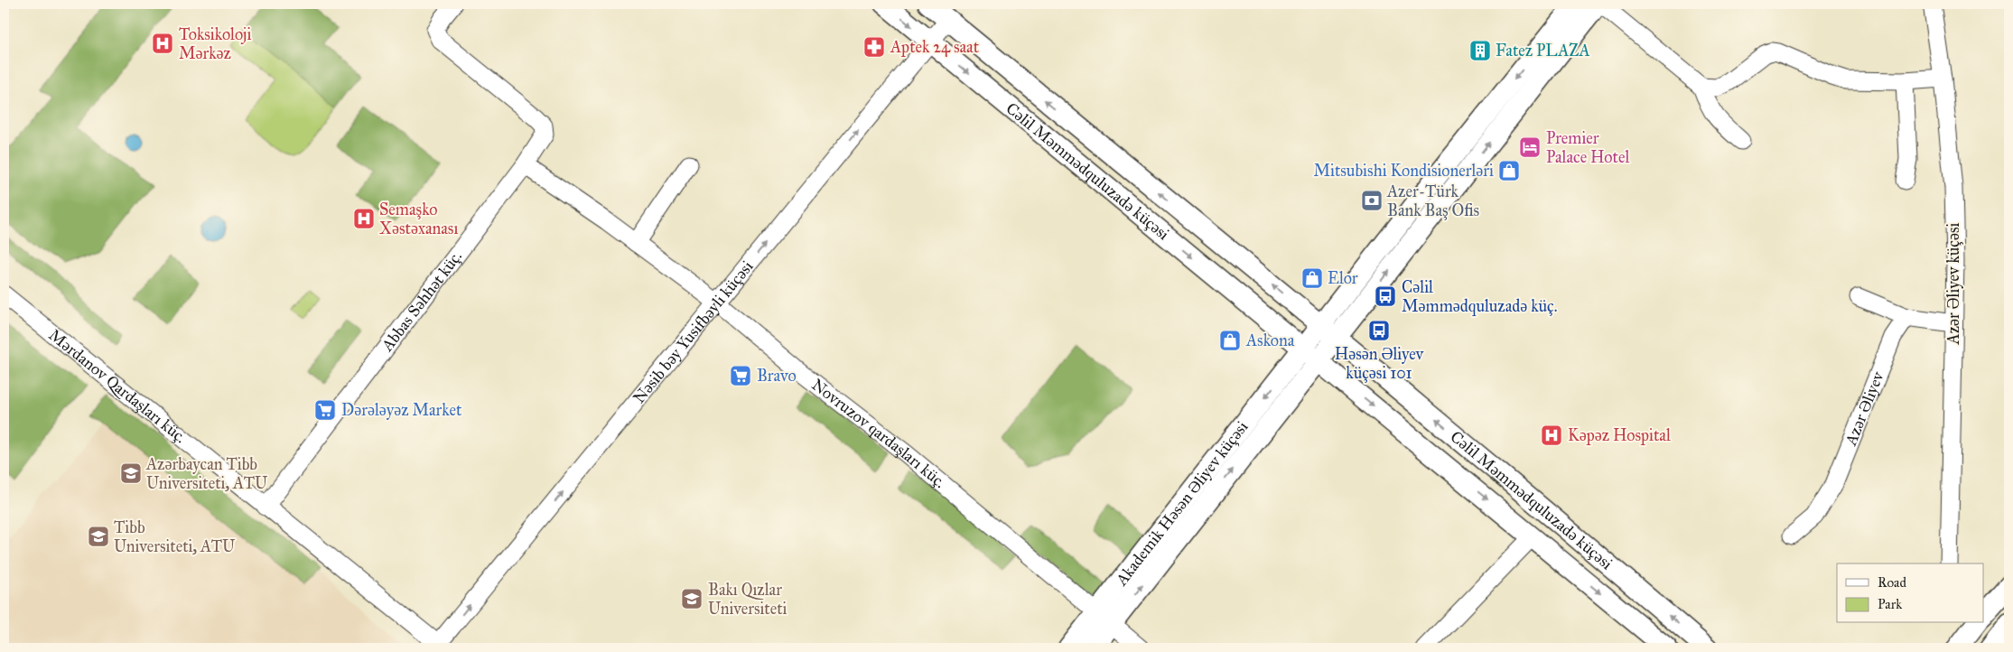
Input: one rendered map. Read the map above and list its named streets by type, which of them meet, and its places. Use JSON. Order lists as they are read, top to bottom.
{
  "streets": {
    "main road": ["Cəlil Məmmədquluzadə küçəsi", "Akademik Həsən Əliyev küçəsi"],
    "street": [
      "Azər Əliyev küçəsi",
      "Abbas Səhhət küç.",
      "Nəsib bəy Yusifbəyli küçəsi",
      "Mərdanov Qardaşları küç.",
      "Azər Əliyev",
      "Novruzov qardaşları küç."
    ]
  },
  "crossings": [
    ["Cəlil Məmmədquluzadə küçəsi", "Nəsib bəy Yusifbəyli küçəsi"],
    ["Cəlil Məmmədquluzadə küçəsi", "Akademik Həsən Əliyev küçəsi"],
    ["Abbas Səhhət küç.", "Mərdanov Qardaşları küç."],
    ["Abbas Səhhət küç.", "Novruzov qardaşları küç."],
    ["Nəsib bəy Yusifbəyli küçəsi", "Mərdanov Qardaşları küç."],
    ["Nəsib bəy Yusifbəyli küçəsi", "Novruzov qardaşları küç."],
    ["Novruzov qardaşları küç.", "Akademik Həsən Əliyev küçəsi"]
  ],
  "one_way": ["Nəsib bəy Yusifbəyli küçəsi"],
  "places": {
    "hospital": ["Toksikoloji Mərkəz", "Semaşko Xəstəxanası", "Kəpəz Hospital"],
    "pharmacy": ["Aptek 24 saat"],
    "building": ["Fatez PLAZA"],
    "hotel": ["Premier Palace Hotel"],
    "shop": ["Mitsubishi Kondisionerləri", "Elor", "Askona"],
    "bank": ["Azer-Türk Bank Baş Ofis"],
    "bus stop": ["Cəlil Məmmədquluzadə küç.", "Həsən Əliyev küçəsi 101"],
    "supermarket": ["Bravo", "Dərələyəz Market"],
    "school or university": ["Azərbaycan Tibb Universiteti, ATU", "Tibb Universiteti, ATU", "Bakı Qızlar Universiteti"]
  },
  "legend": ["Road", "Park"]
}
